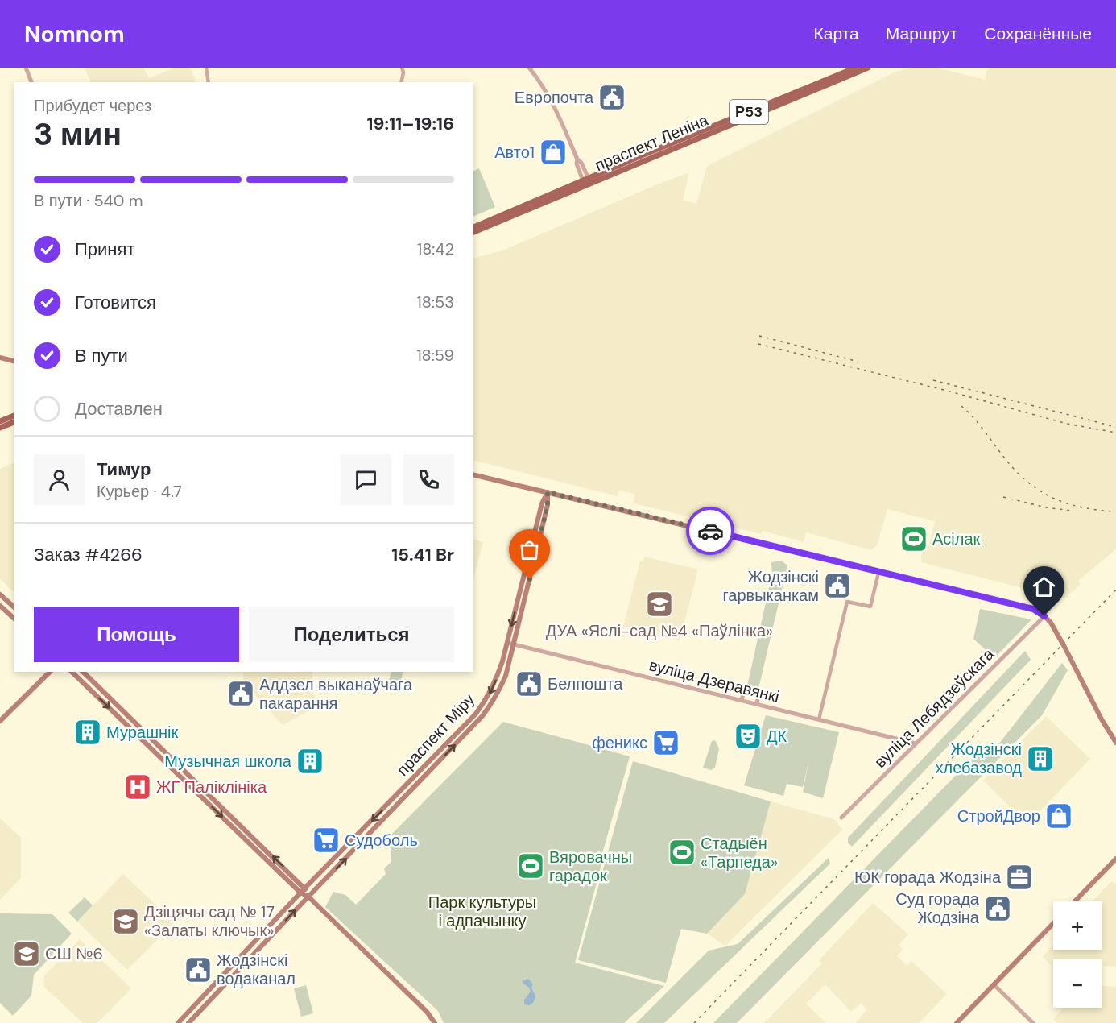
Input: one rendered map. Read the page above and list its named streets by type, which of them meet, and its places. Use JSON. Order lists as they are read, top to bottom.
{
  "streets": {
    "main road": ["Р53", "праспект Леніна", "праспект Міру"],
    "street": ["вуліца Дзеравянкі", "вуліца Лебядзеўскага"]
  },
  "crossings": [
    ["вуліца Дзеравянкі", "вуліца Лебядзеўскага"],
    ["вуліца Дзеравянкі", "праспект Міру"]
  ],
  "parks": ["Парк культуры і адпачынку"],
  "places": {
    "public building": [
      "Европочта",
      "Жодзінскі гарвыканкам",
      "Белпошта",
      "Аддзел выканаўчага пакарання",
      "Суд горада Жодзіна",
      "Жодзінскі водаканал"
    ],
    "shop": ["Авто1", "СтройДвор"],
    "sports": ["Асілак", "Стадыён «Тарпеда»", "Вяровачны гарадок"],
    "school or university": ["ДУА «Яслі-сад №4 «Паўлінка»", "Дзіцячы сад № 17 «Залаты ключык»", "СШ №6"],
    "building": ["Мурашнік", "Жодзінскі хлебазавод", "Музычная школа"],
    "theatre": ["ДК"],
    "supermarket": ["феникс", "Судоболь"],
    "hospital": ["ЖГ Паліклініка"],
    "office": ["ЮК горада Жодзіна"]
  },
  "page": {
    "header": "Nomnom",
    "nav": ["Карта", "Маршрут", "Сохранённые"],
    "heading": ["3 мин", "Прибудет через", "19:11–19:16"],
    "panel": [
      "Тимур",
      "Курьер · 4.7",
      "Заказ #4266",
      "15.41 Br"
    ],
    "bar": "В пути · 540 m",
    "list": [
      ["Принят", "18:42"],
      ["Готовится", "18:53"],
      ["В пути", "18:59"],
      "Доставлен"
    ],
    "buttons": ["Помощь", "Поделиться"],
    "map_buttons": ["+", "−"]
  }
}
